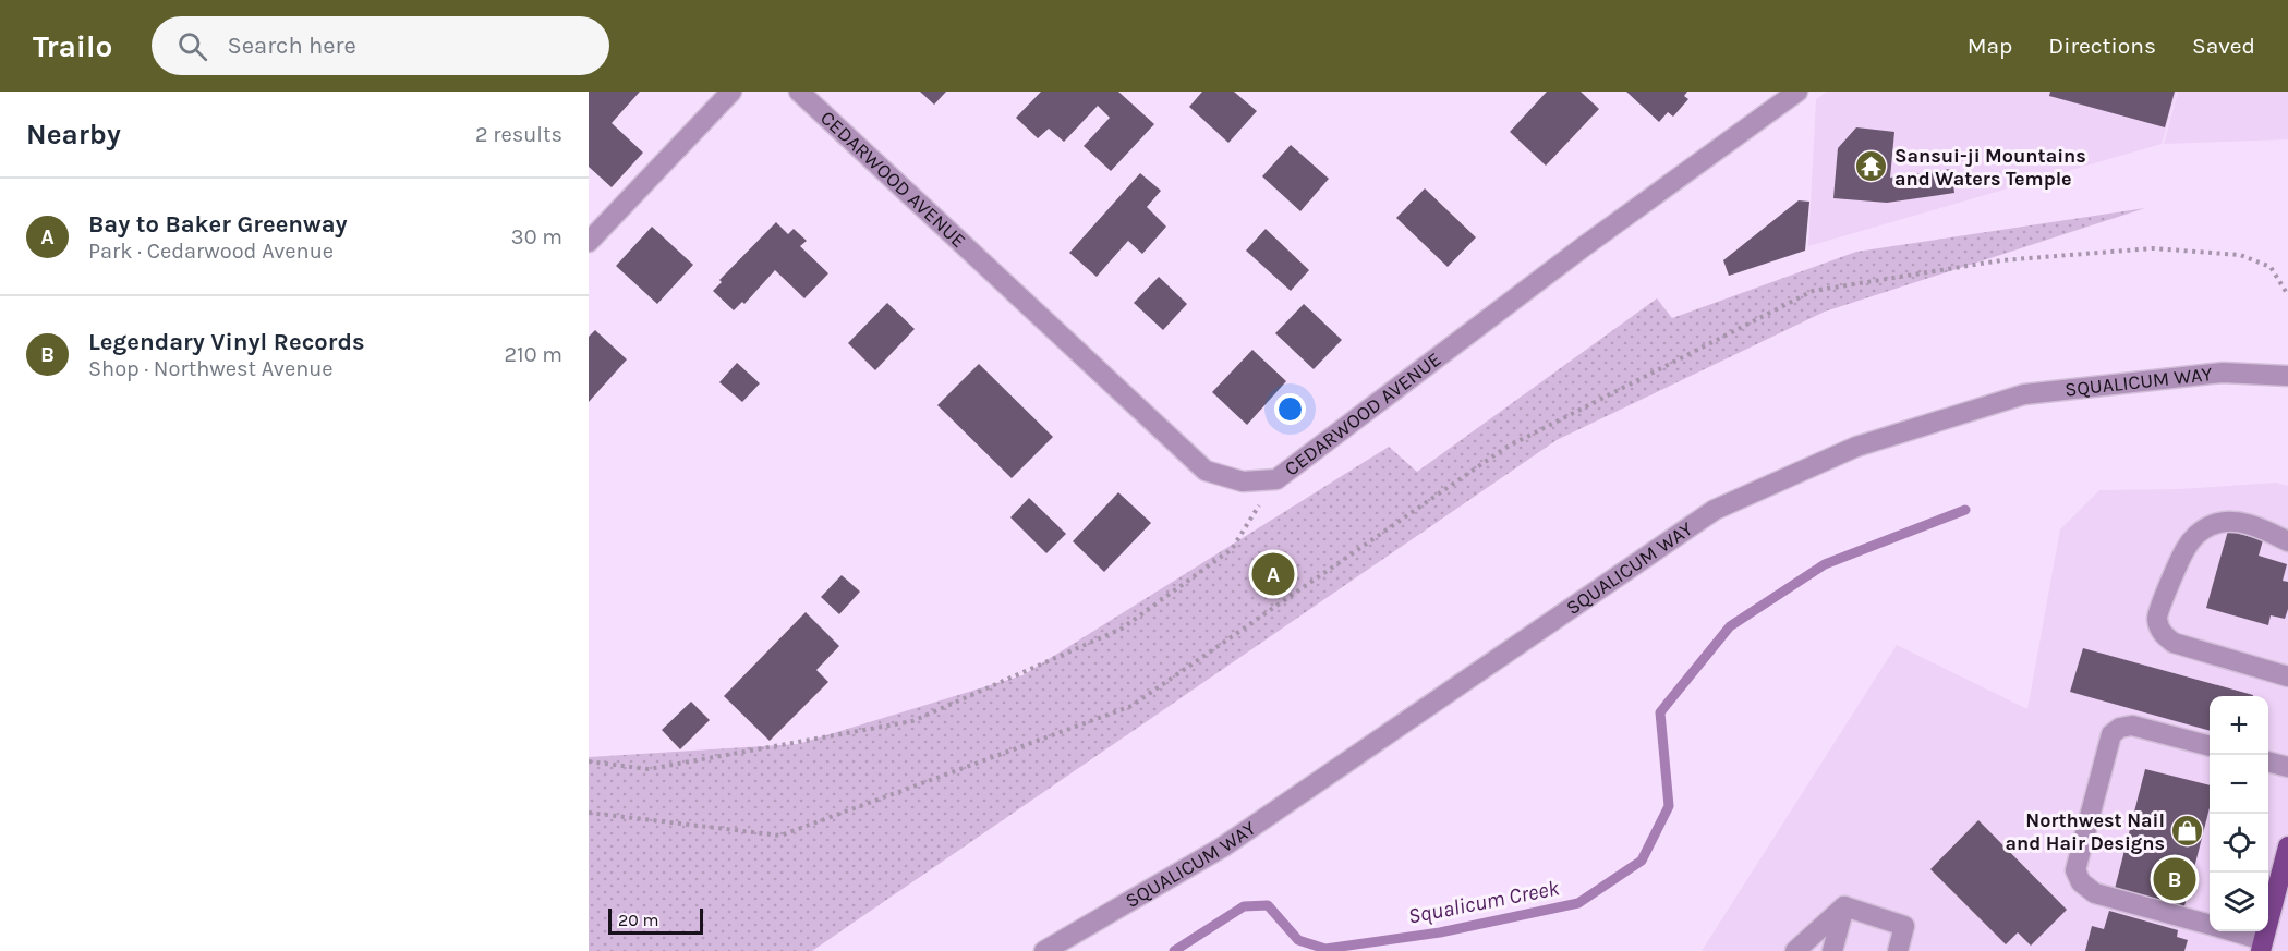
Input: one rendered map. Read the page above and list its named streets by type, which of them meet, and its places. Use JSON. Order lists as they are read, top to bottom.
{
  "streets": {
    "street": ["CEDARWOOD AVENUE", "SQUALICUM WAY"]
  },
  "water": ["Squalicum Creek"],
  "places": {
    "temple": ["Sansui-ji Mountains and Waters Temple"],
    "shop": ["Northwest Nail and Hair Designs"]
  },
  "scale_bar": "20 m",
  "page": {
    "header": "Trailo",
    "search": "Search here",
    "nav": ["Map", "Directions", "Saved"],
    "heading": ["Nearby", "2 results"],
    "list": [
      {
        "mark": "A",
        "name": "Bay to Baker Greenway",
        "note": "Park · Cedarwood Avenue",
        "value": "30 m"
      },
      {
        "mark": "B",
        "name": "Legendary Vinyl Records",
        "note": "Shop · Northwest Avenue",
        "value": "210 m"
      }
    ],
    "pins": ["A", "B"],
    "map_buttons": ["+", "−"],
    "scale": "20 m"
  }
}
